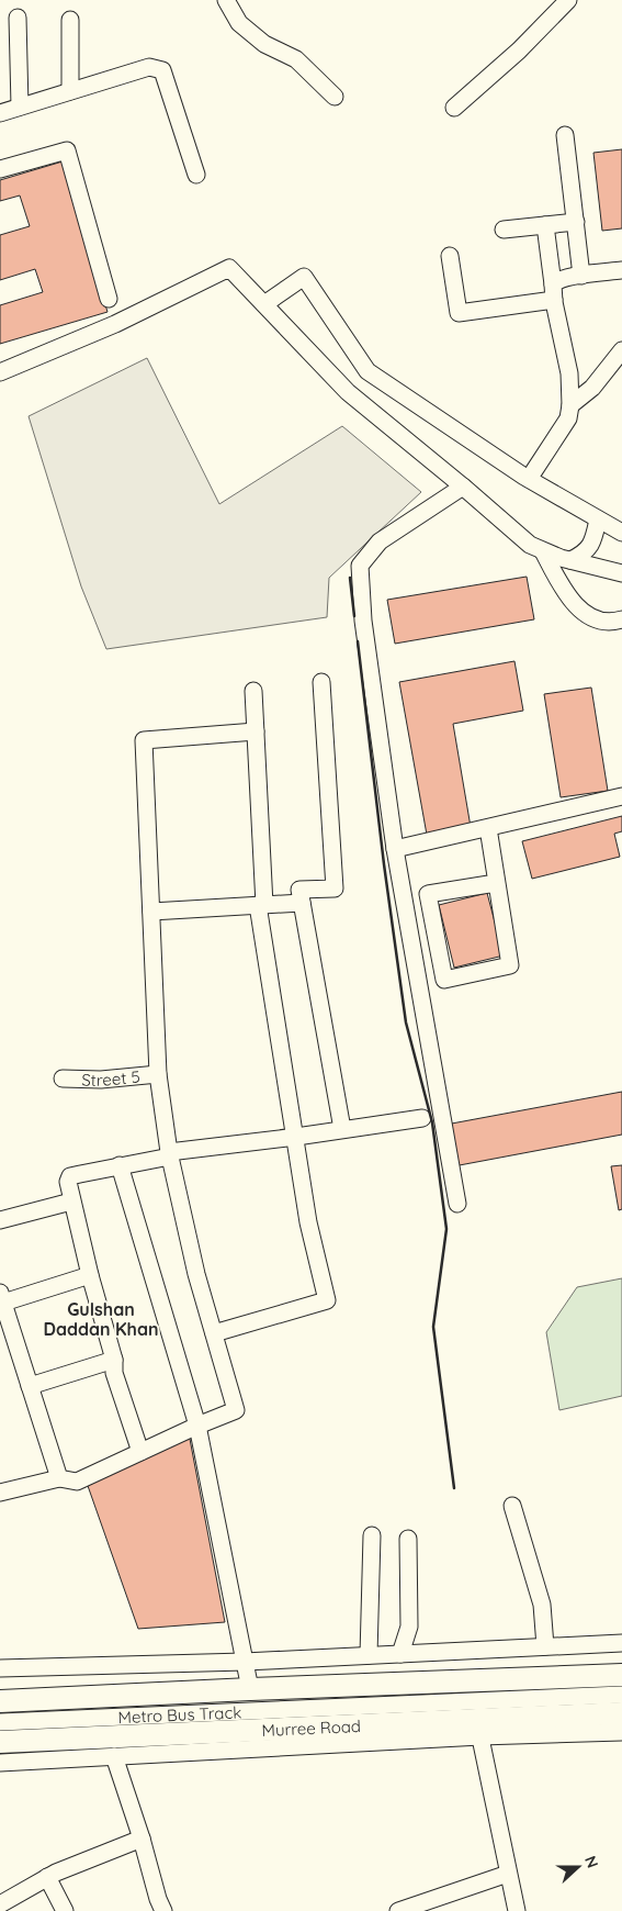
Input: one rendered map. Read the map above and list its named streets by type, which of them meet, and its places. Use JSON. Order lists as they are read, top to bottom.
{
  "streets": {
    "main road": ["Murree Road"],
    "street": ["Street 5", "Metro Bus Track"]
  },
  "districts": ["Gulshan Daddan Khan"],
  "north": "right"
}
